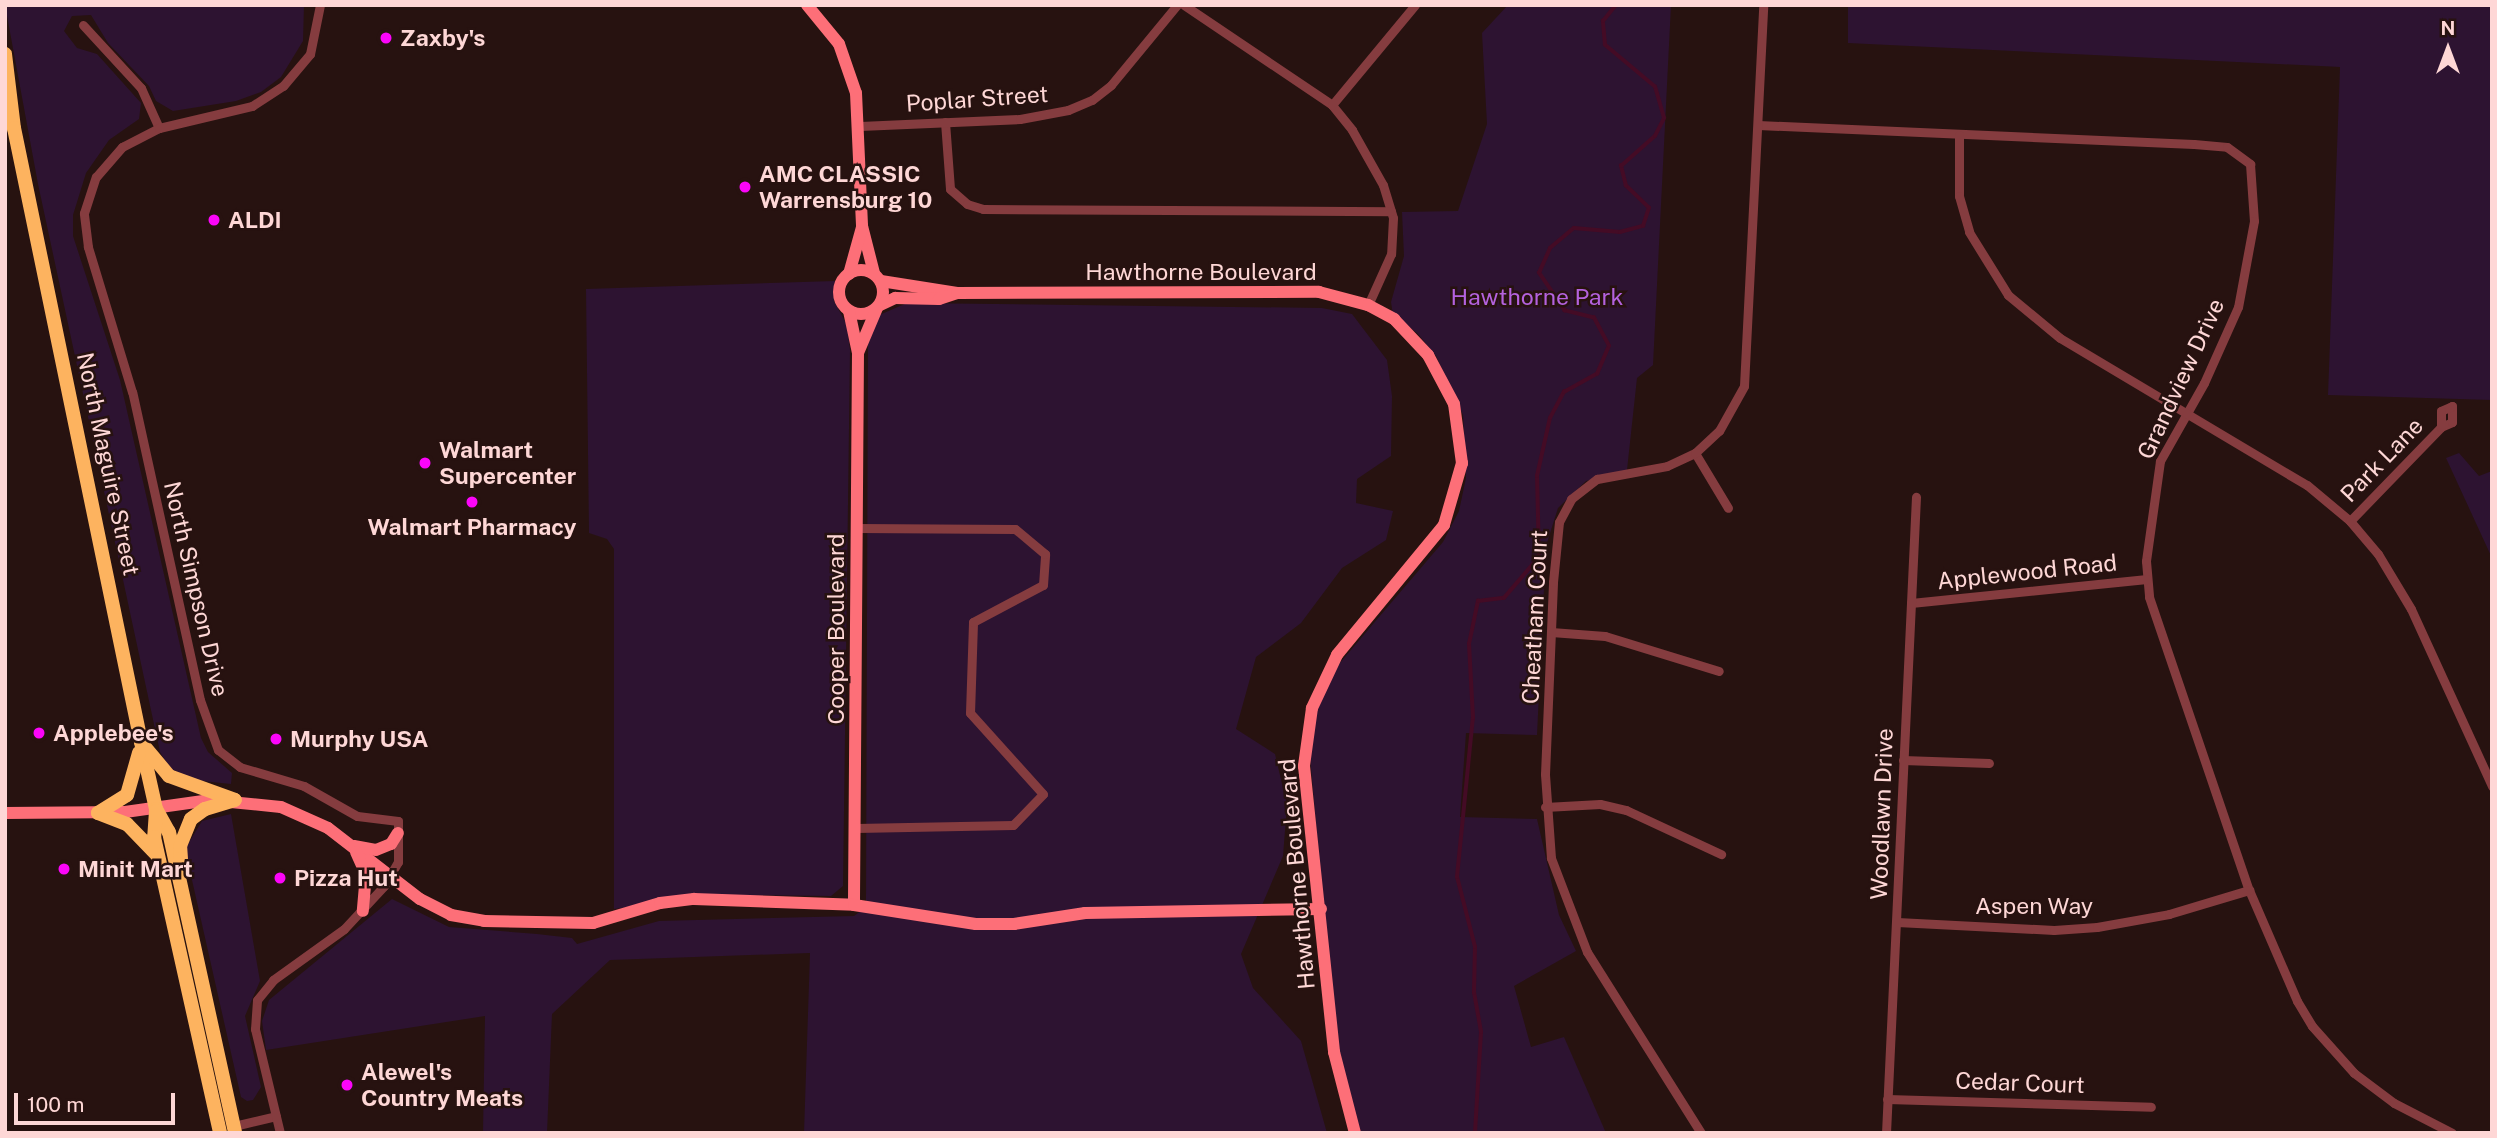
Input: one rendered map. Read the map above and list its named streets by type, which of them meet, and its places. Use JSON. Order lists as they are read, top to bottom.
{
  "streets": {
    "main road": ["North Maguire Street"],
    "street": [
      "Poplar Street",
      "Hawthorne Boulevard",
      "Grandview Drive",
      "Park Lane",
      "Applewood Road",
      "North Simpson Drive",
      "Cheatham Court",
      "Cooper Boulevard",
      "Woodlawn Drive",
      "Aspen Way",
      "Cedar Court"
    ]
  },
  "crossings": [
    ["Hawthorne Boulevard", "Cooper Boulevard"],
    ["Grandview Drive", "Applewood Road"],
    ["Grandview Drive", "Cheatham Court"],
    ["Grandview Drive", "Aspen Way"],
    ["Applewood Road", "Woodlawn Drive"],
    ["Woodlawn Drive", "Aspen Way"],
    ["Woodlawn Drive", "Cedar Court"]
  ],
  "parks": ["Hawthorne Park"],
  "places": [
    "Zaxby's",
    "AMC CLASSIC Warrensburg 10",
    "ALDI",
    "Walmart Supercenter",
    "Walmart Pharmacy",
    "Applebee's",
    "Murphy USA",
    "Minit Mart",
    "Pizza Hut",
    "Alewel's Country Meats"
  ],
  "scale_bar": "100 m",
  "north": "top"
}
